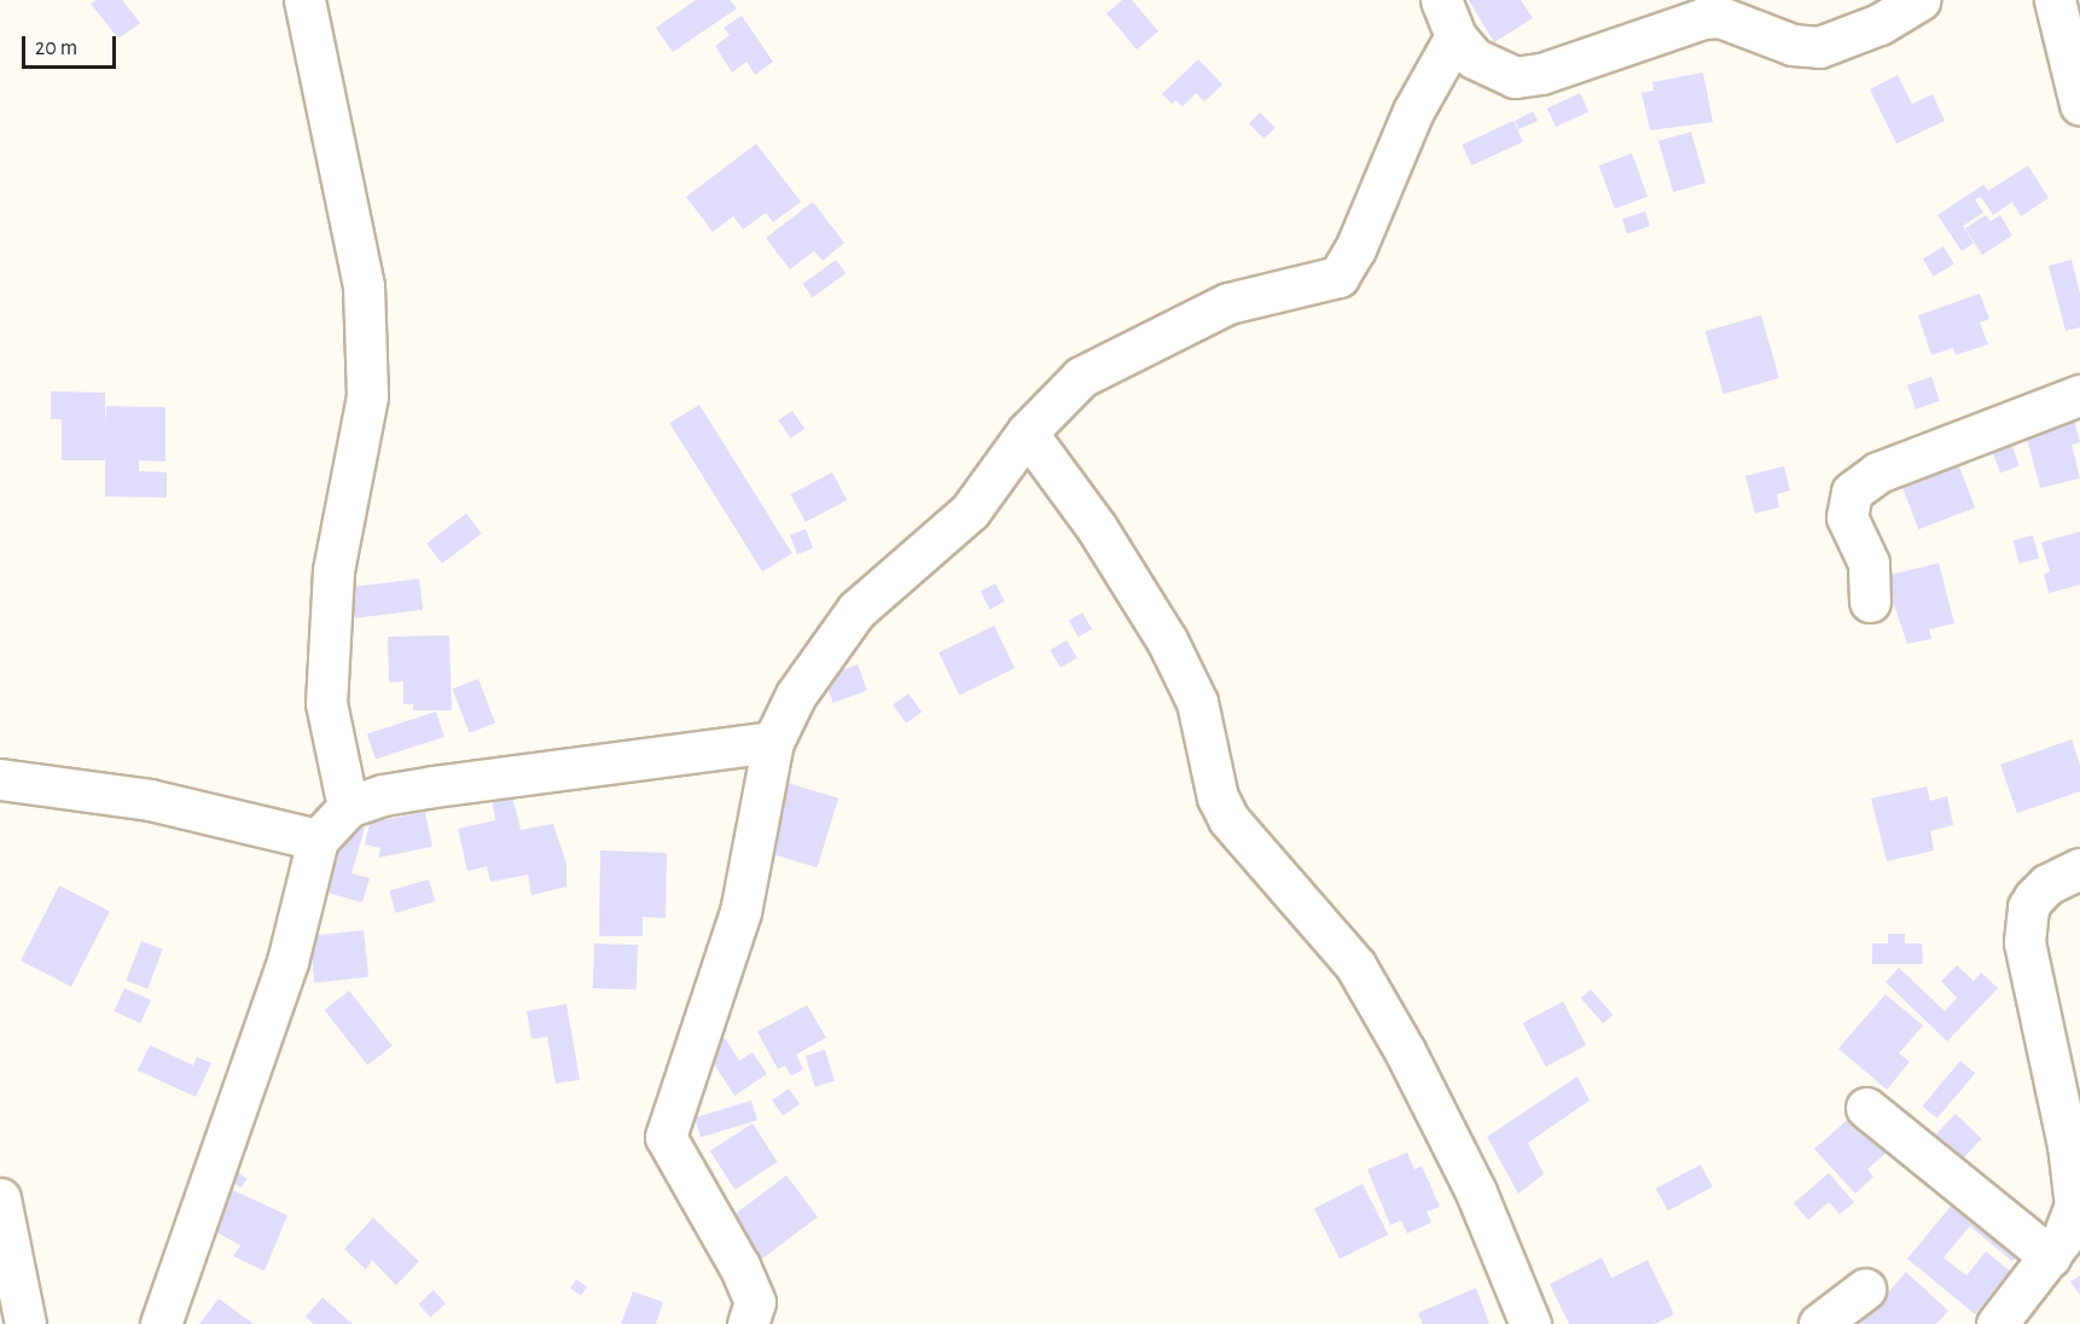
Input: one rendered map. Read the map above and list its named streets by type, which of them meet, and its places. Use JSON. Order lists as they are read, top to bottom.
{
  "scale_bar": "20 m"
}
